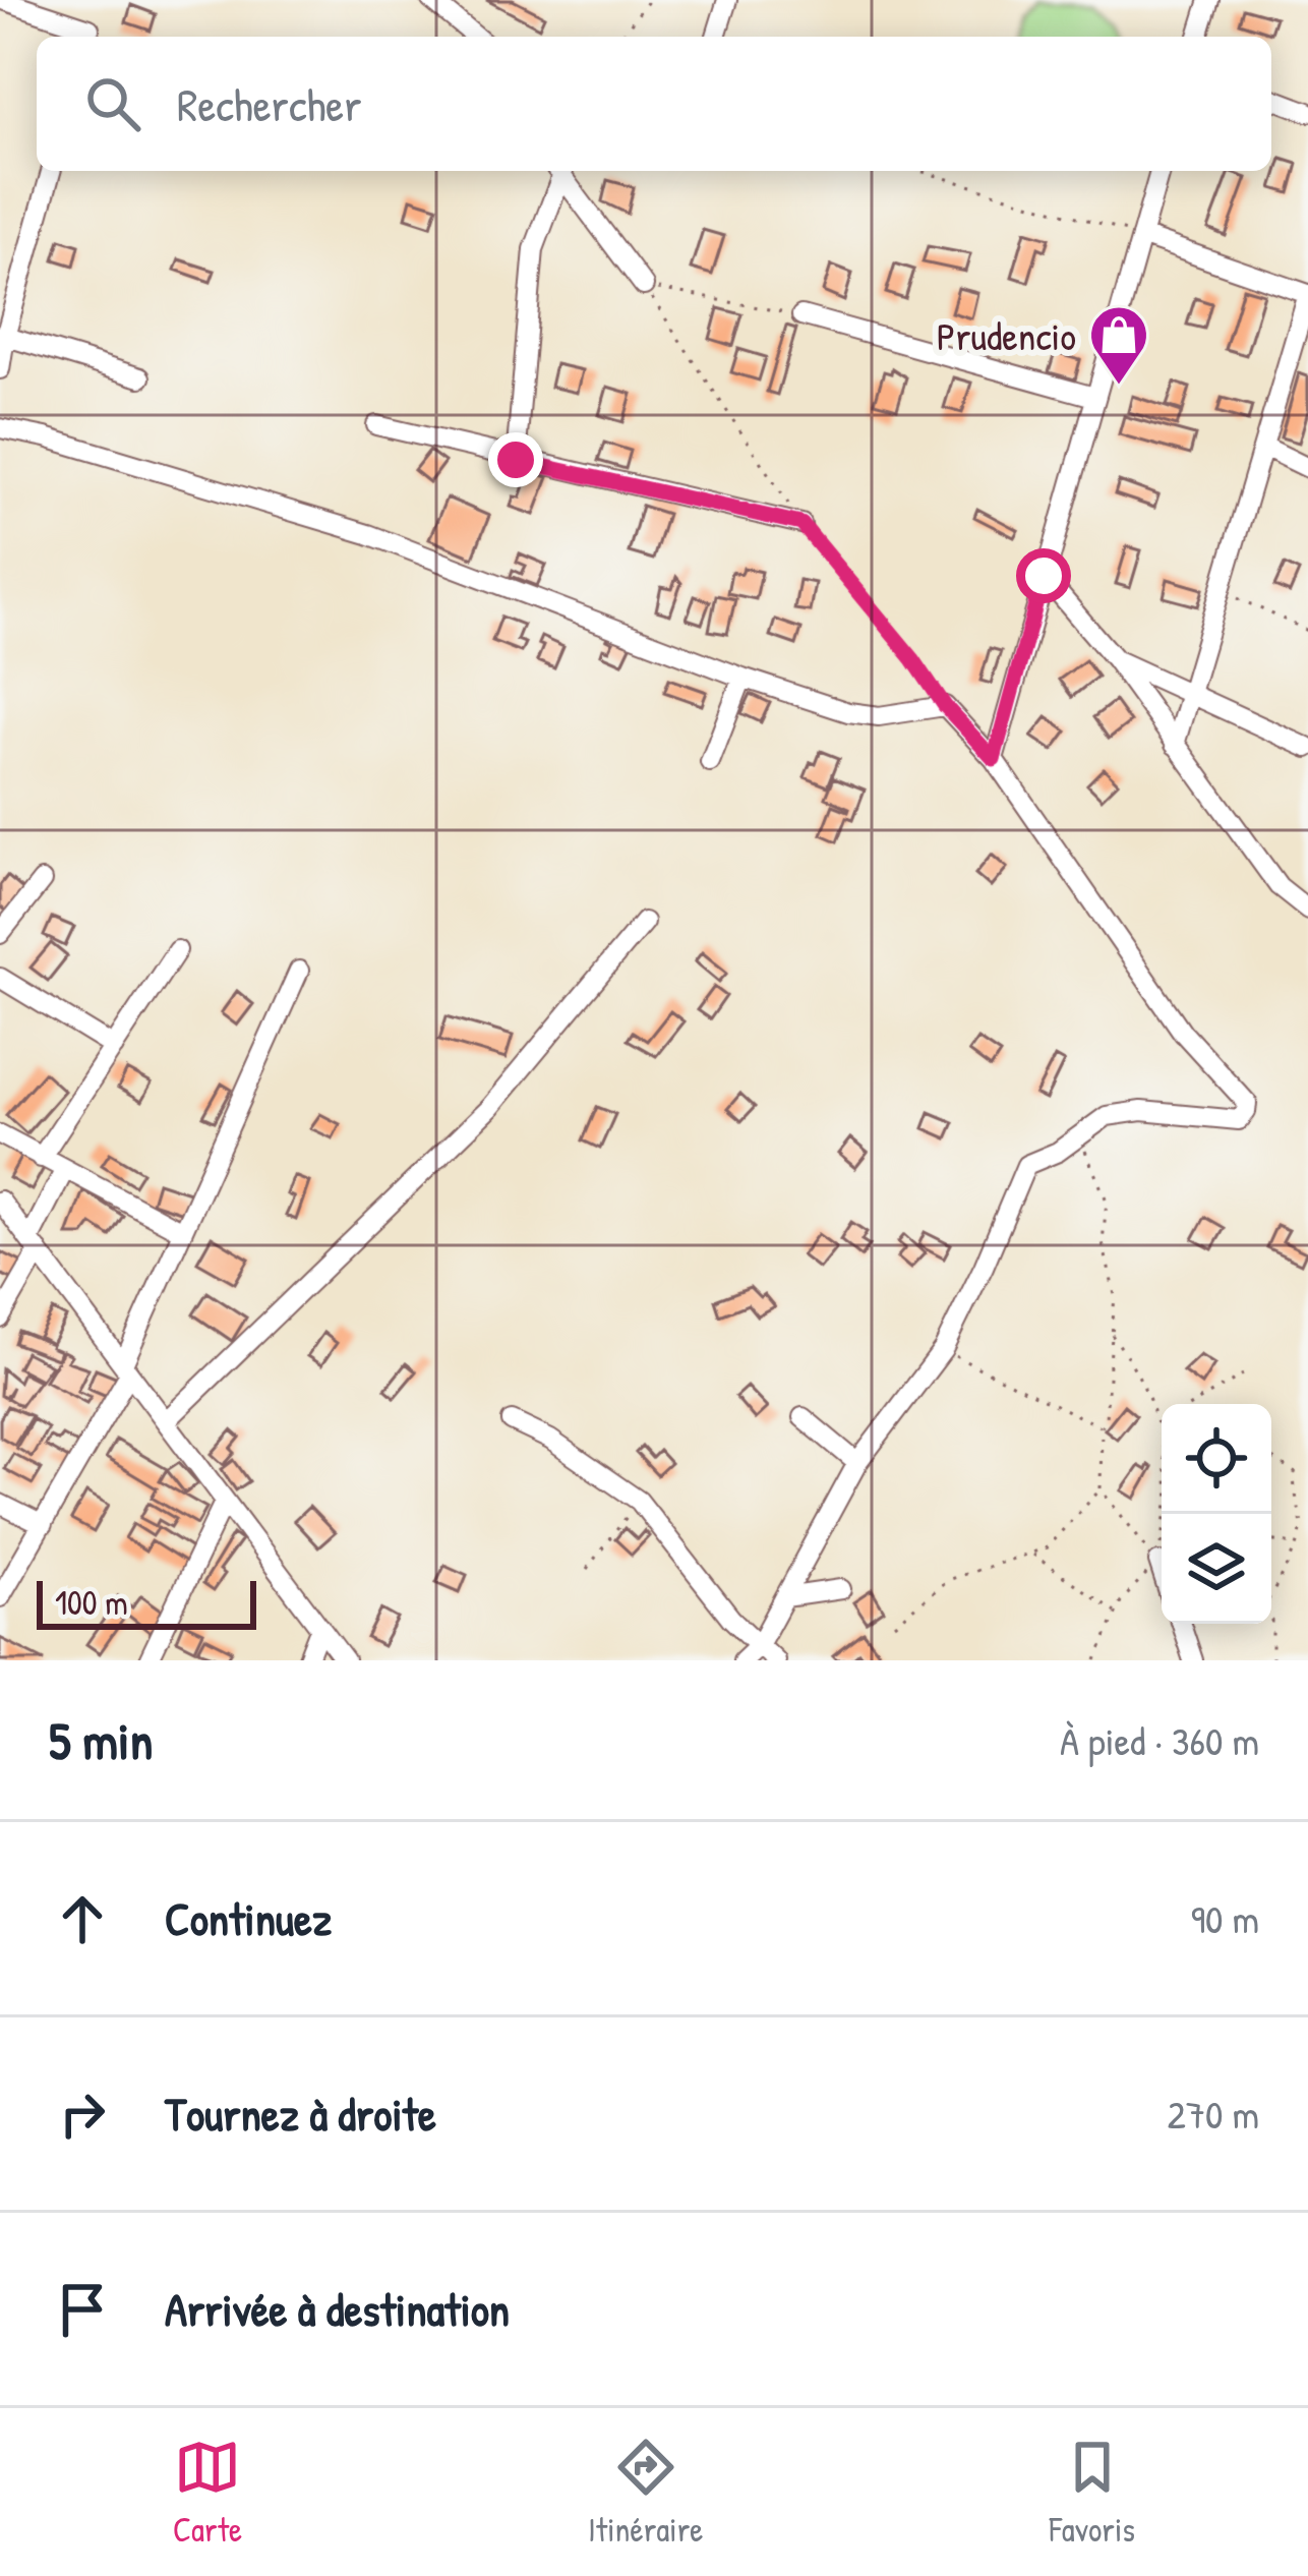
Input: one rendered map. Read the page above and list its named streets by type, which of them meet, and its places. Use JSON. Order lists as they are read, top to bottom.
{
  "places": {
    "shop": ["Prudencio"]
  },
  "scale_bar": "100 m",
  "page": {
    "search": "Rechercher",
    "scale": "100 m",
    "heading": ["5 min", "À pied · 360 m"],
    "list": [
      ["Continuez", "90 m"],
      ["Tournez à droite", "270 m"],
      "Arrivée à destination"
    ],
    "nav": ["Carte", "Itinéraire", "Favoris"]
  }
}
